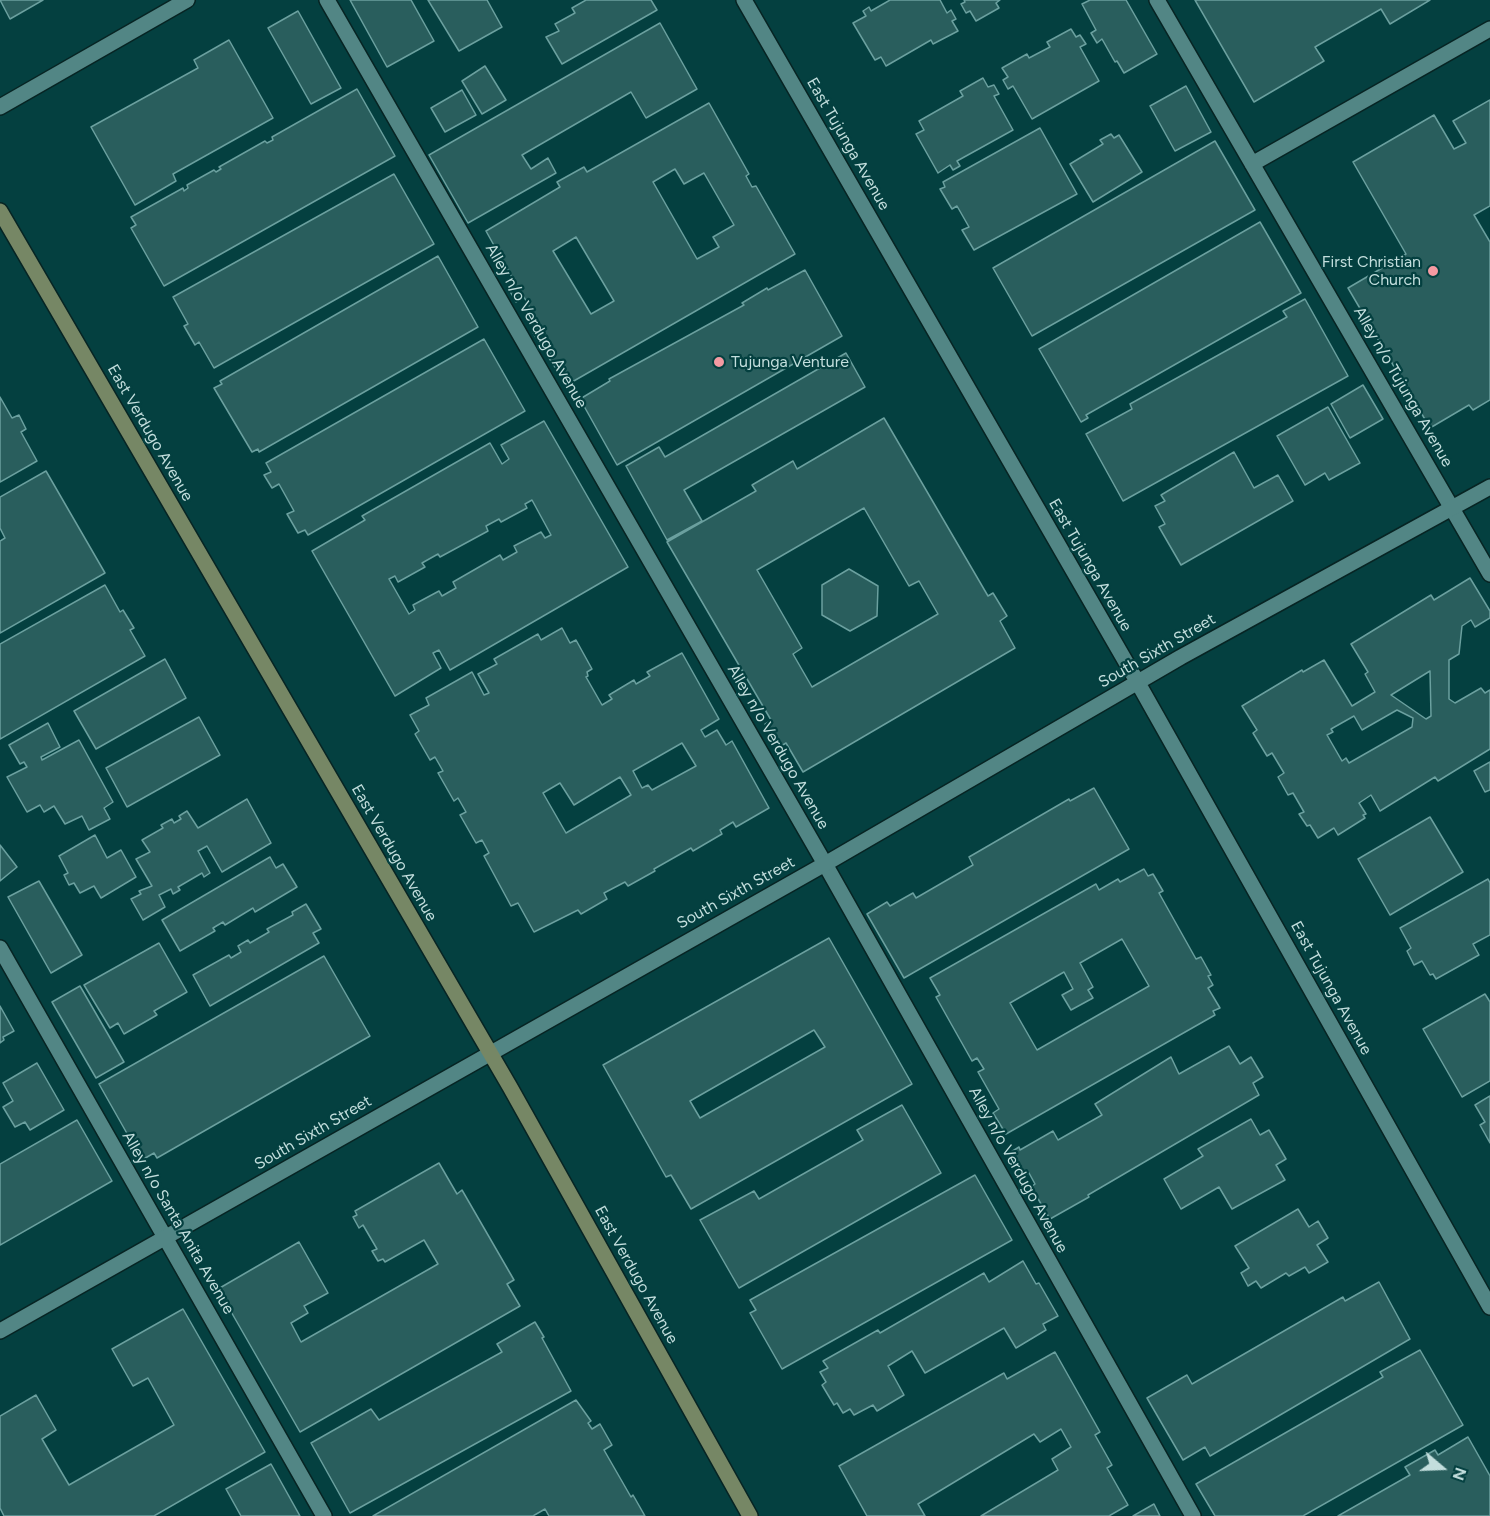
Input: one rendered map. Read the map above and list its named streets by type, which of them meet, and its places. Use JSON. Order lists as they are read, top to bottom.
{
  "streets": {
    "street": [
      "East Tujunga Avenue",
      "Alley n/o Verdugo Avenue",
      "Alley n/o Tujunga Avenue",
      "East Verdugo Avenue",
      "South Sixth Street",
      "Alley n/o Santa Anita Avenue"
    ]
  },
  "crossings": [
    ["East Tujunga Avenue", "South Sixth Street"],
    ["Alley n/o Verdugo Avenue", "South Sixth Street"],
    ["Alley n/o Tujunga Avenue", "South Sixth Street"],
    ["East Verdugo Avenue", "South Sixth Street"],
    ["South Sixth Street", "Alley n/o Santa Anita Avenue"]
  ],
  "places": ["First Christian Church", "Tujunga Venture"],
  "north": "right"
}
